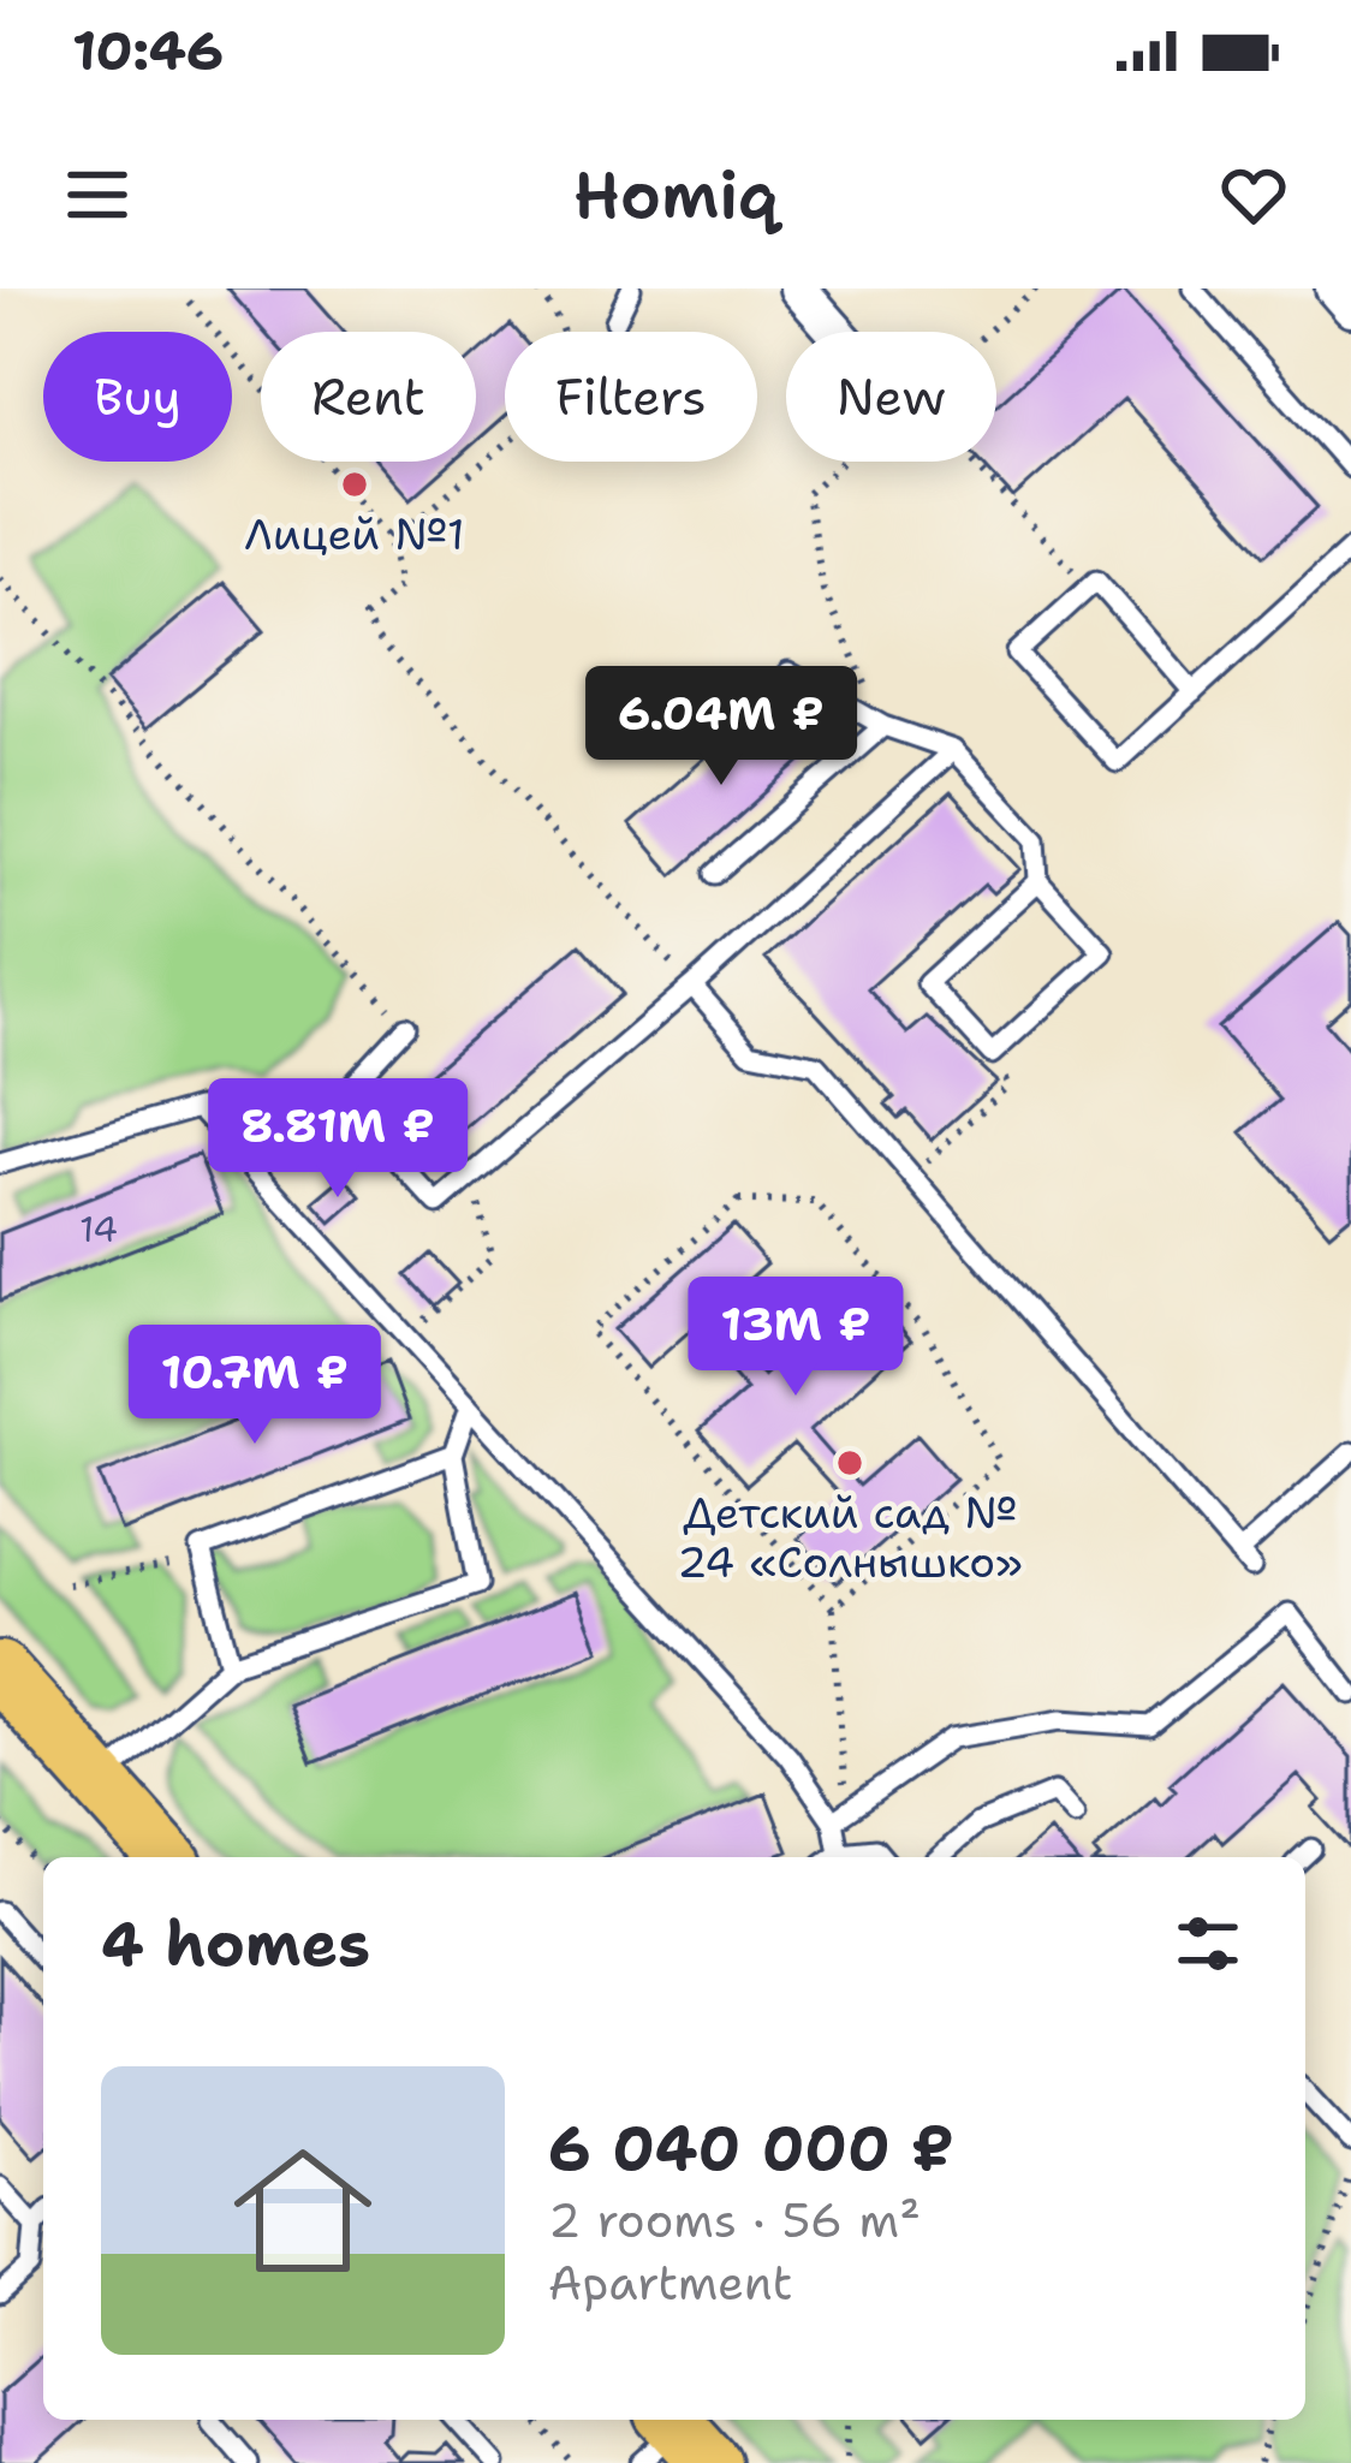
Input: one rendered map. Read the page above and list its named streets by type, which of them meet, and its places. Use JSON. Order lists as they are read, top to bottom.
{
  "places": ["Лицей №1", "Детский сад № 24 «Солнышко»"],
  "house_numbers": ["14"],
  "page": {
    "status": "10:46",
    "header": "Homiq",
    "chip": [
      "Buy",
      "Rent",
      "Filters",
      "New"
    ],
    "price": [
      "6.04M ₽",
      "8.81M ₽",
      "13M ₽",
      "10.7M ₽"
    ],
    "heading": "4 homes",
    "list": [
      {
        "name": "6 040 000 ₽",
        "note": "2 rooms · 56 m² · Apartment"
      }
    ]
  }
}
